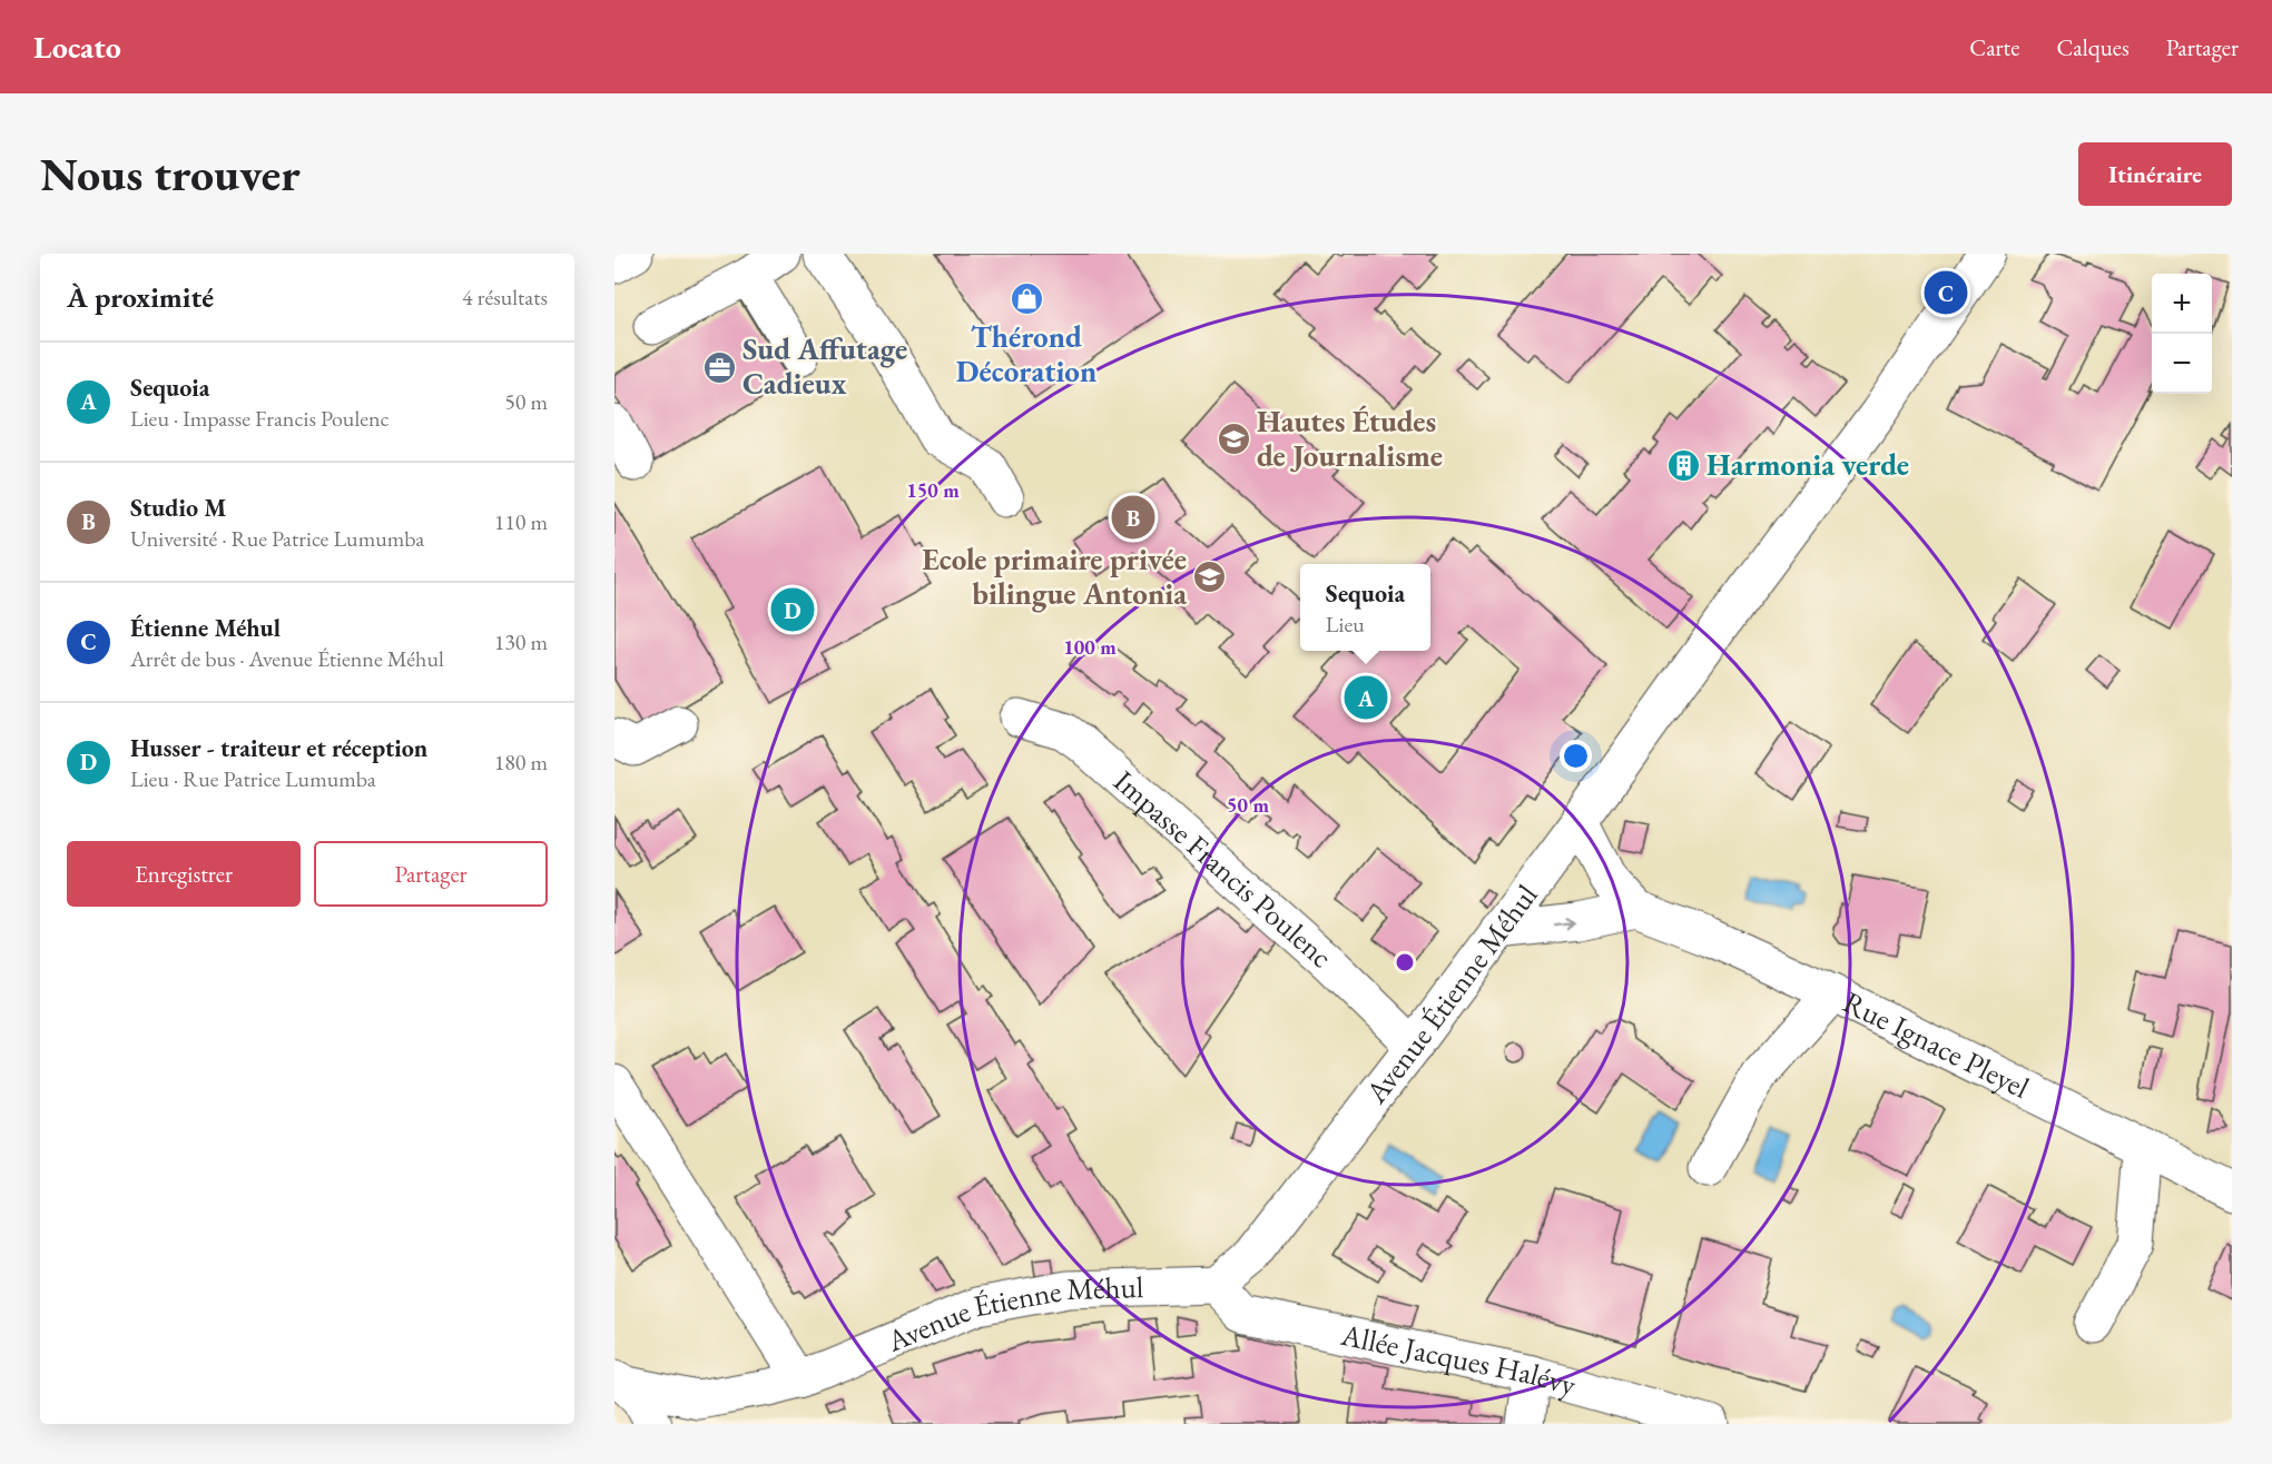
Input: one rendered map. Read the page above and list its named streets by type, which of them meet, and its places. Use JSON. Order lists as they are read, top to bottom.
{
  "streets": {
    "street": [
      "Impasse Francis Poulenc",
      "Avenue Étienne Méhul",
      "Rue Ignace Pleyel",
      "Allée Jacques Halévy"
    ]
  },
  "crossings": [
    ["Impasse Francis Poulenc", "Avenue Étienne Méhul"],
    ["Avenue Étienne Méhul", "Rue Ignace Pleyel"],
    ["Avenue Étienne Méhul", "Allée Jacques Halévy"]
  ],
  "places": {
    "shop": ["Thérond Décoration"],
    "office": ["Sud Affutage Cadieux"],
    "school or university": ["Hautes Études de Journalisme", "Ecole primaire privée bilingue Antonia"],
    "building": ["Harmonia verde"]
  },
  "page": {
    "header": "Locato",
    "nav": ["Carte", "Calques", "Partager"],
    "buttons": [
      "Itinéraire",
      ["Enregistrer", "Partager"]
    ],
    "title": "Nous trouver",
    "heading": ["À proximité", "4 résultats"],
    "pins": [
      "C",
      "B",
      "D",
      "A"
    ],
    "map_buttons": ["+", "−"],
    "list": [
      {
        "mark": "A",
        "name": "Sequoia",
        "note": "Lieu · Impasse Francis Poulenc",
        "value": "50 m"
      },
      {
        "mark": "B",
        "name": "Studio M",
        "note": "Université · Rue Patrice Lumumba",
        "value": "110 m"
      },
      {
        "mark": "C",
        "name": "Étienne Méhul",
        "note": "Arrêt de bus · Avenue Étienne Méhul",
        "value": "130 m"
      },
      {
        "mark": "D",
        "name": "Husser - traiteur et réception",
        "note": "Lieu · Rue Patrice Lumumba",
        "value": "180 m"
      }
    ],
    "popup": ["Sequoia", "Lieu"]
  },
  "rings": ["150 m", "100 m", "50 m"]
}
